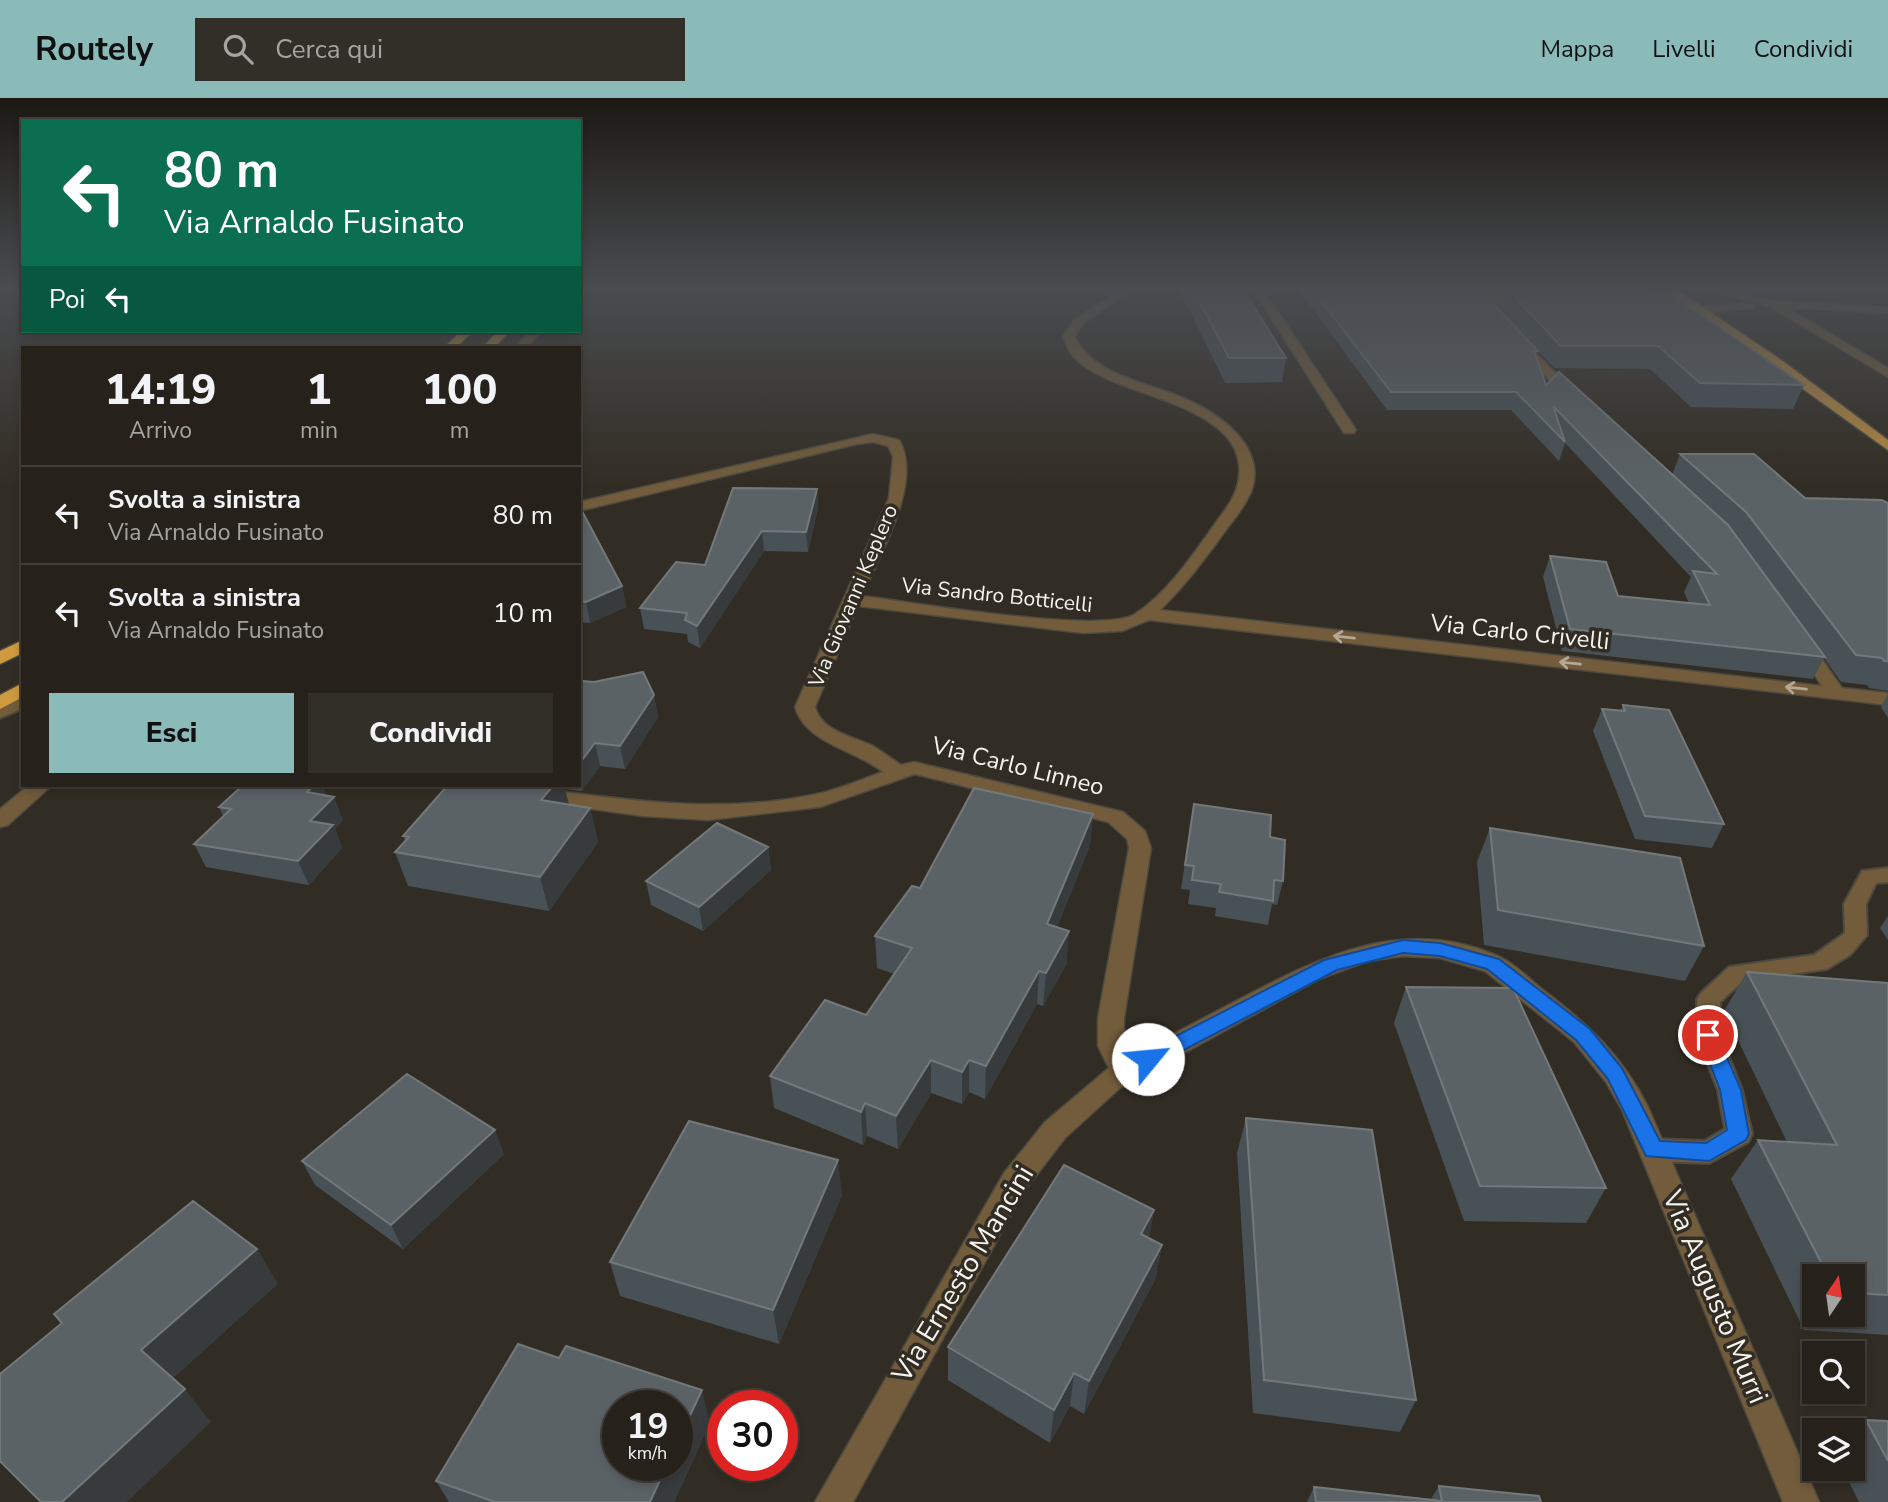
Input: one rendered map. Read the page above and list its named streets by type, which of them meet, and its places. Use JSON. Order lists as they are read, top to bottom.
{
  "streets": {
    "street": [
      "Via Sandro Botticelli",
      "Via Giovanni Keplero",
      "Via Carlo Crivelli",
      "Via Carlo Linneo",
      "Via Ernesto Mancini",
      "Via Augusto Murri"
    ]
  },
  "crossings": [
    ["Via Sandro Botticelli", "Via Giovanni Keplero"],
    ["Via Sandro Botticelli", "Via Carlo Crivelli"],
    ["Via Giovanni Keplero", "Via Carlo Linneo"],
    ["Via Carlo Linneo", "Via Ernesto Mancini"],
    ["Via Carlo Linneo", "Via Augusto Murri"],
    ["Via Ernesto Mancini", "Via Augusto Murri"]
  ],
  "one_way": ["Via Carlo Crivelli"],
  "north": "top",
  "page": {
    "header": "Routely",
    "search": "Cerca qui",
    "nav": ["Mappa", "Livelli", "Condividi"],
    "turn": ["80 m", "Via Arnaldo Fusinato"],
    "then": "Poi",
    "eta": [
      "14:19",
      "Arrivo",
      "1",
      "min",
      "100",
      "m"
    ],
    "list": [
      {
        "name": "Svolta a sinistra",
        "note": "Via Arnaldo Fusinato",
        "value": "80 m"
      },
      {
        "name": "Svolta a sinistra",
        "note": "Via Arnaldo Fusinato",
        "value": "10 m"
      }
    ],
    "buttons": ["Esci", "Condividi"],
    "speed": "19 km/h",
    "limit": "30"
  }
}
